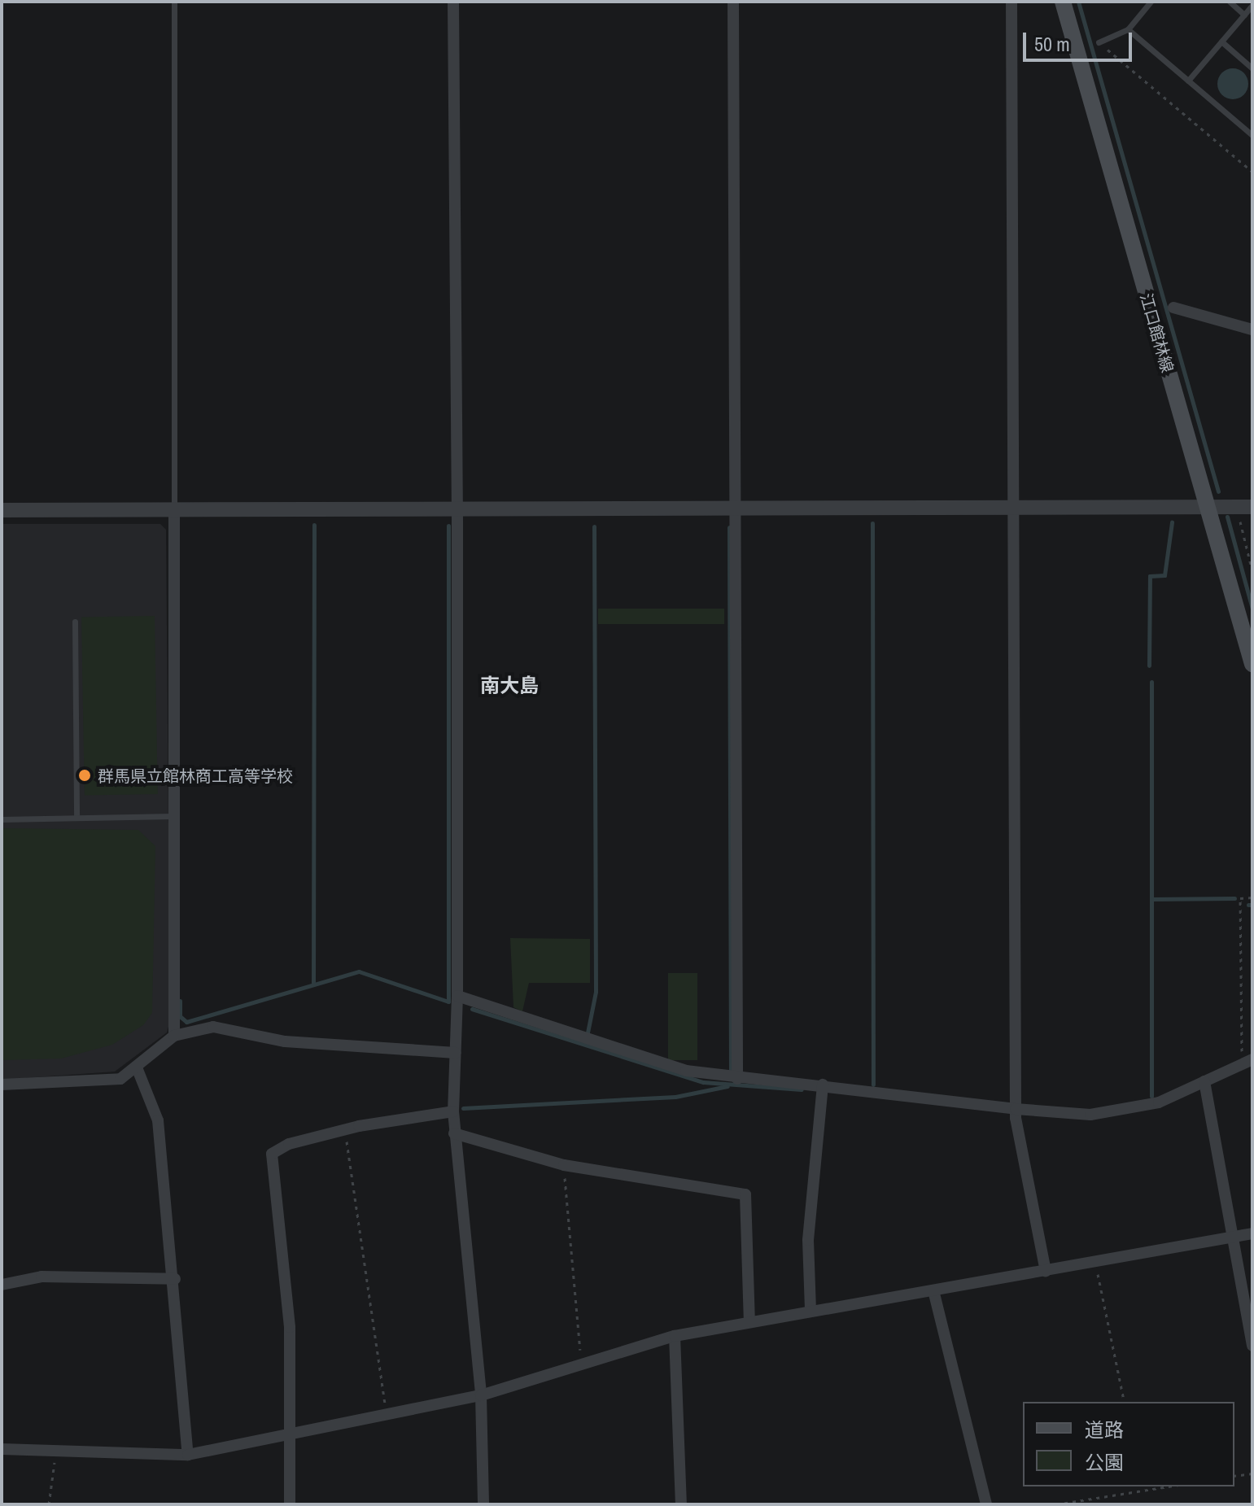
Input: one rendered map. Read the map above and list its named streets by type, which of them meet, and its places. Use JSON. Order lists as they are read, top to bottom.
{
  "streets": {
    "main road": ["江口館林線"]
  },
  "districts": ["南大島"],
  "places": ["群馬県立館林商工高等学校"],
  "legend": ["道路", "公園"],
  "scale_bar": "50 m"
}
